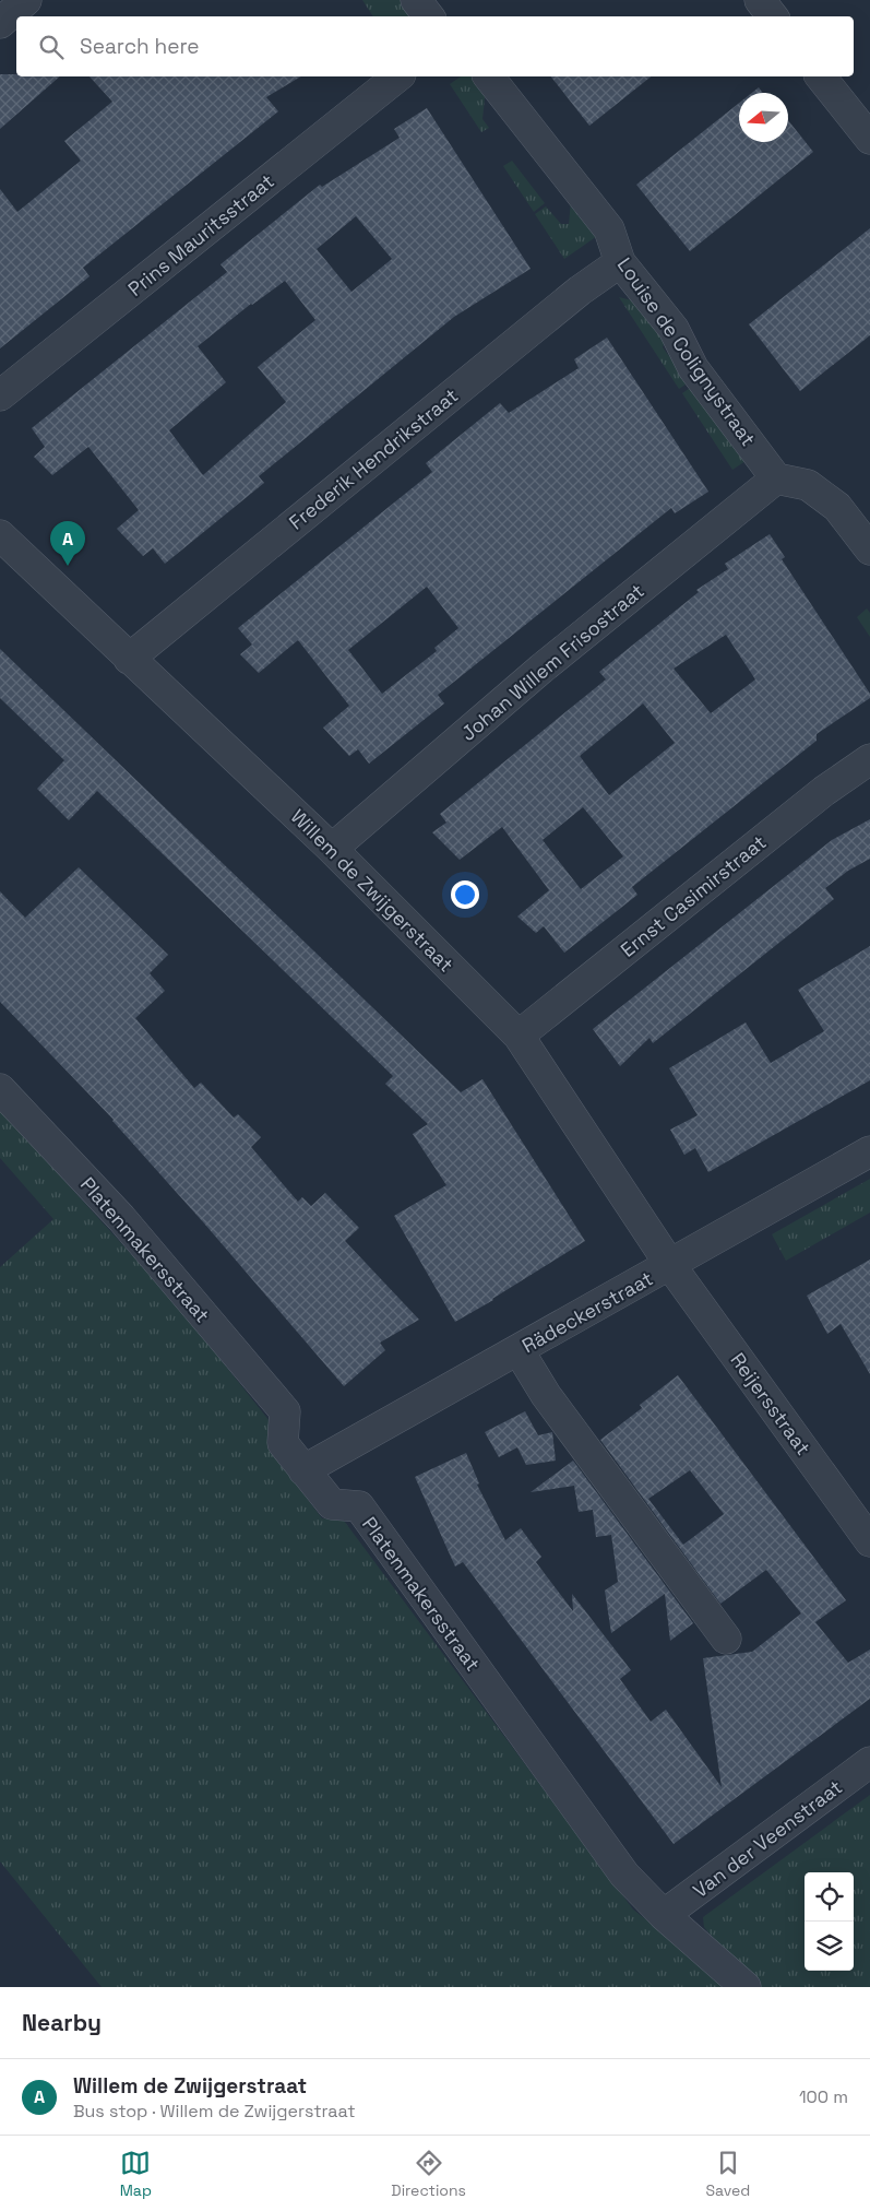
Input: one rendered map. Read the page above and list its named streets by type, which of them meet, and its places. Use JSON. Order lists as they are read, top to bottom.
{
  "streets": {
    "street": [
      "Prins Mauritsstraat",
      "Louise de Colignystraat",
      "Frederik Hendrikstraat",
      "Johan Willem Frisostraat",
      "Willem de Zwijgerstraat",
      "Ernst Casimirstraat",
      "Platenmakersstraat",
      "Rädeckerstraat",
      "Reijersstraat",
      "Van der Veenstraat"
    ]
  },
  "crossings": [
    ["Louise de Colignystraat", "Frederik Hendrikstraat"],
    ["Louise de Colignystraat", "Johan Willem Frisostraat"],
    ["Frederik Hendrikstraat", "Willem de Zwijgerstraat"],
    ["Johan Willem Frisostraat", "Willem de Zwijgerstraat"],
    ["Willem de Zwijgerstraat", "Ernst Casimirstraat"],
    ["Willem de Zwijgerstraat", "Rädeckerstraat"],
    ["Willem de Zwijgerstraat", "Reijersstraat"],
    ["Platenmakersstraat", "Rädeckerstraat"],
    ["Platenmakersstraat", "Van der Veenstraat"],
    ["Rädeckerstraat", "Reijersstraat"]
  ],
  "north": "left",
  "page": {
    "search": "Search here",
    "pins": "A",
    "heading": "Nearby",
    "list": [
      {
        "mark": "A",
        "name": "Willem de Zwijgerstraat",
        "note": "Bus stop · Willem de Zwijgerstraat",
        "value": "100 m"
      }
    ],
    "nav": ["Map", "Directions", "Saved"]
  }
}
